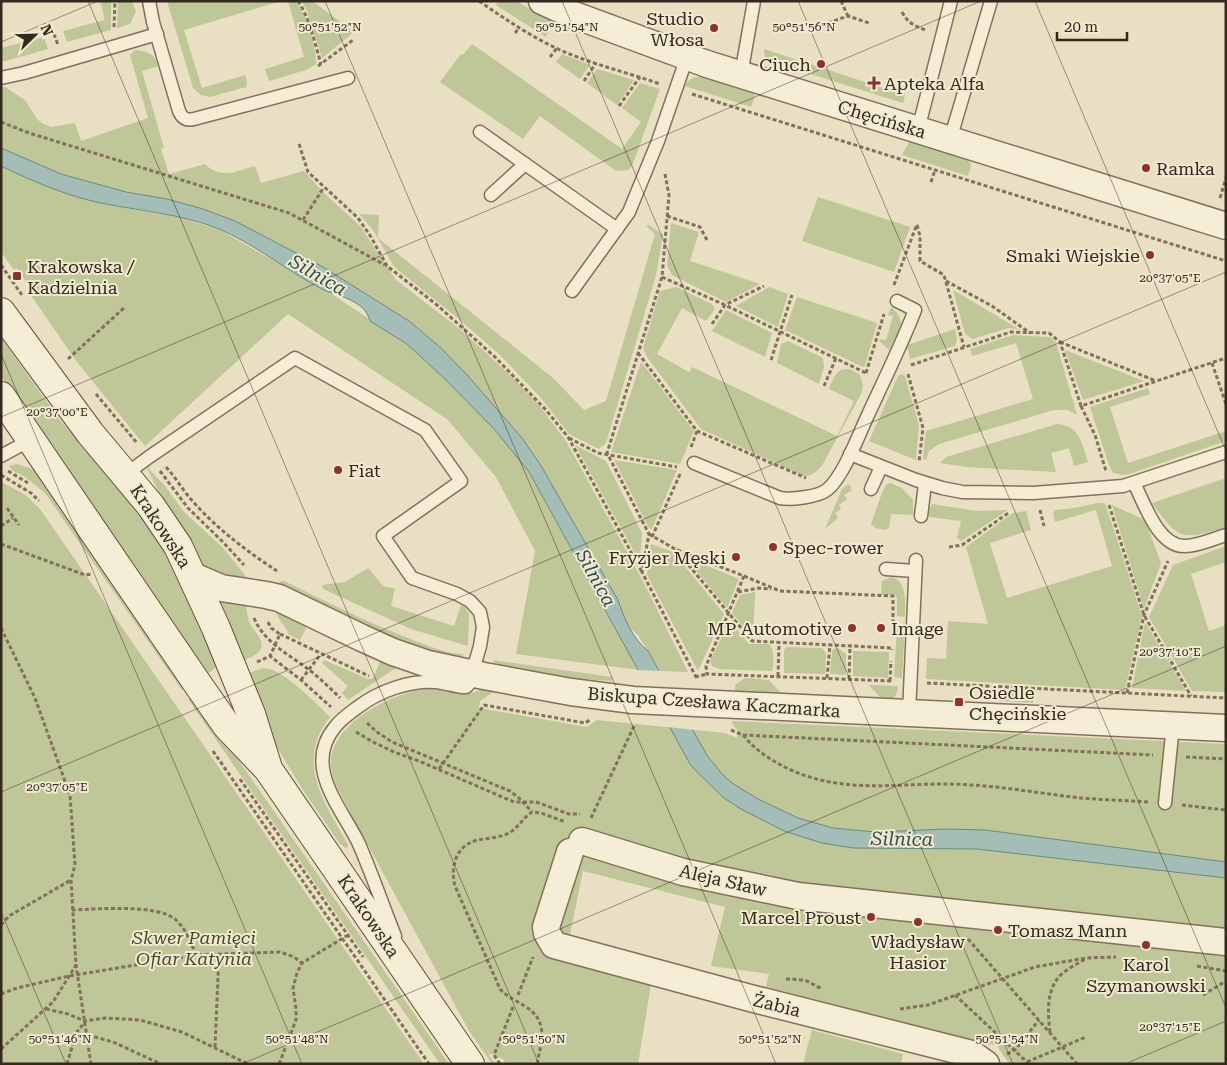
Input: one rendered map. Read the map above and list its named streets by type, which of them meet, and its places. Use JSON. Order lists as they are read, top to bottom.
{
  "streets": {
    "street": [
      "Chęcińska",
      "Krakowska",
      "Biskupa Czesława Kaczmarka",
      "Aleja Sław",
      "Żabia"
    ]
  },
  "crossings": [
    ["Krakowska", "Biskupa Czesława Kaczmarka"],
    ["Aleja Sław", "Żabia"]
  ],
  "water": ["Silnica"],
  "parks": ["Skwer Pamięci Ofiar Katynia"],
  "places": {
    "other": [
      "Studio Włosa",
      "Ciuch",
      "Ramka",
      "Smaki Wiejskie",
      "Fiat",
      "Spec-rower",
      "Fryzjer Męski",
      "MP Automotive",
      "Image",
      "Marcel Proust",
      "Władysław Hasior",
      "Tomasz Mann",
      "Karol Szymanowski"
    ],
    "health": ["Apteka Alfa"],
    "transit": ["Krakowska / Kadzielnia", "Osiedle Chęcińskie"]
  },
  "scale_bar": "20 m",
  "north": "top right",
  "coordinates": [
    "50°51'52\"N",
    "50°51'54\"N",
    "50°51'56\"N",
    "20°37'05\"E",
    "20°37'00\"E",
    "20°37'10\"E",
    "20°37'15\"E",
    "50°51'46\"N",
    "50°51'48\"N",
    "50°51'50\"N"
  ]
}
